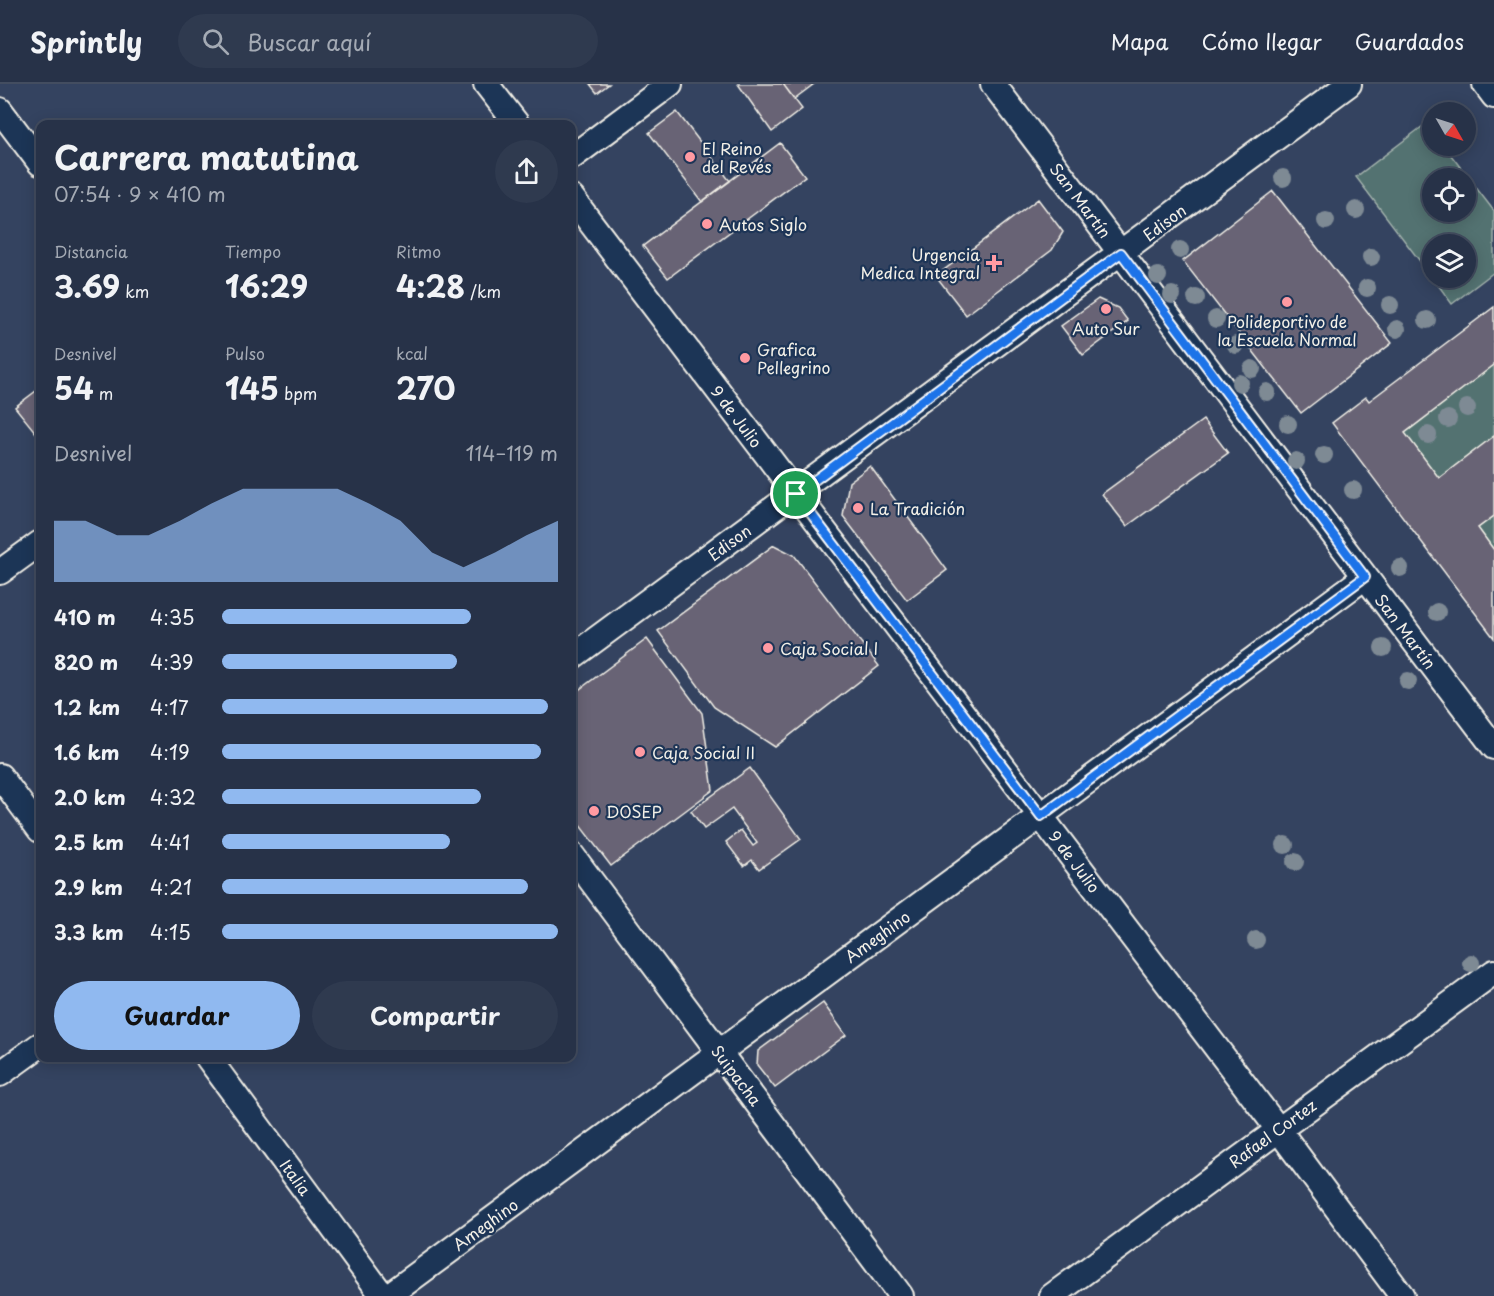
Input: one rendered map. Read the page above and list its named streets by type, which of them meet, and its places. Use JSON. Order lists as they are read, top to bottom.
{
  "streets": {
    "street": [
      "San Martín",
      "Edison",
      "9 de Julio",
      "Ameghino",
      "Suipacha",
      "Rafael Cortez",
      "Italia"
    ]
  },
  "crossings": [
    ["San Martín", "Edison"],
    ["San Martín", "Ameghino"],
    ["Edison", "9 de Julio"],
    ["9 de Julio", "Ameghino"],
    ["9 de Julio", "Rafael Cortez"],
    ["Ameghino", "Suipacha"]
  ],
  "places": {
    "other": [
      "El Reino del Revés",
      "Autos Siglo",
      "Polideportivo de la Escuela Normal",
      "Auto Sur",
      "Grafica Pellegrino",
      "La Tradición",
      "Caja Social I",
      "Caja Social II",
      "DOSEP"
    ],
    "health": ["Urgencia Medica Integral"]
  },
  "north": "bottom right",
  "page": {
    "header": "Sprintly",
    "search": "Buscar aquí",
    "nav": ["Mapa", "Cómo llegar", "Guardados"],
    "heading": ["Carrera matutina", "07:54 · 9 × 410 m"],
    "stats": [
      ["Distancia", "3.69 km"],
      ["Tiempo", "16:29"],
      ["Ritmo", "4:28 /km"],
      ["Desnivel", "54 m"],
      ["Pulso", "145 bpm"],
      ["kcal", "270"]
    ],
    "chart": ["Desnivel", "114–119 m"],
    "list": [
      {
        "name": "410 m",
        "note": "4:35"
      },
      {
        "name": "820 m",
        "note": "4:39"
      },
      {
        "name": "1.2 km",
        "note": "4:17"
      },
      {
        "name": "1.6 km",
        "note": "4:19"
      },
      {
        "name": "2.0 km",
        "note": "4:32"
      },
      {
        "name": "2.5 km",
        "note": "4:41"
      },
      {
        "name": "2.9 km",
        "note": "4:21"
      },
      {
        "name": "3.3 km",
        "note": "4:15"
      }
    ],
    "buttons": ["Guardar", "Compartir"]
  }
}
